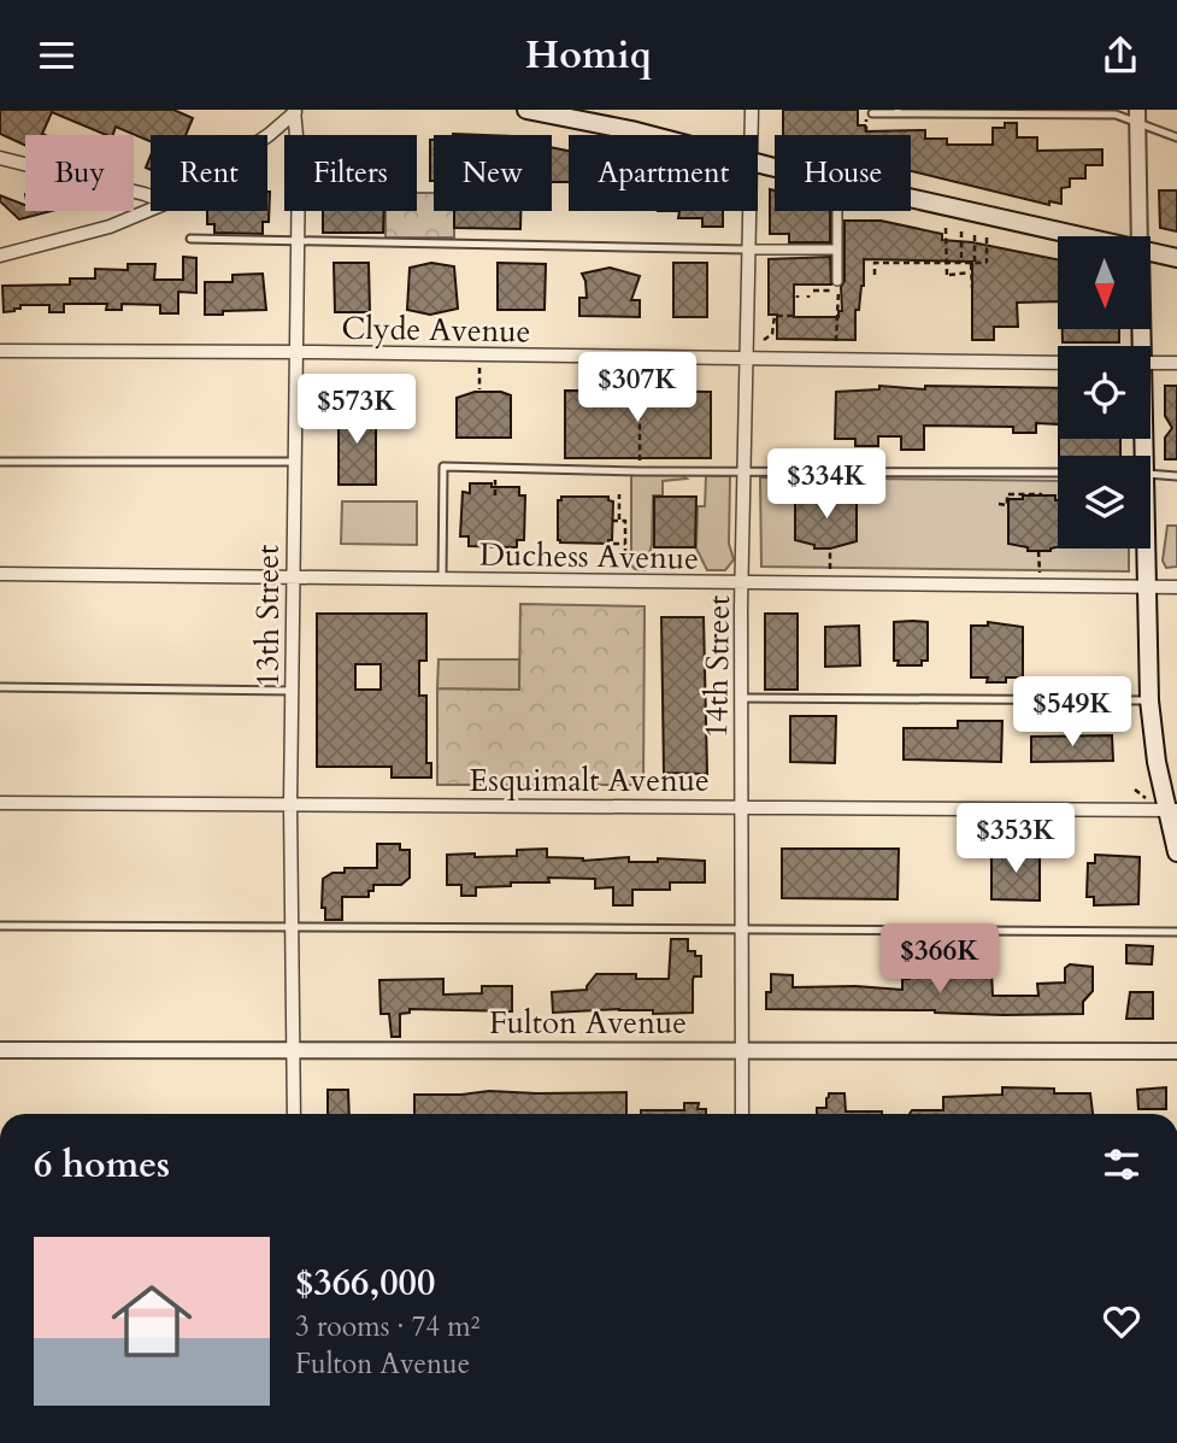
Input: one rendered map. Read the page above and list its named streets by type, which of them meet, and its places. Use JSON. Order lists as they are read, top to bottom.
{
  "streets": {
    "street": [
      "Clyde Avenue",
      "Duchess Avenue",
      "13th Street",
      "14th Street",
      "Esquimalt Avenue",
      "Fulton Avenue"
    ]
  },
  "crossings": [
    ["Clyde Avenue", "13th Street"],
    ["Clyde Avenue", "14th Street"],
    ["Duchess Avenue", "13th Street"],
    ["Duchess Avenue", "14th Street"],
    ["13th Street", "Esquimalt Avenue"],
    ["13th Street", "Fulton Avenue"],
    ["14th Street", "Esquimalt Avenue"],
    ["14th Street", "Fulton Avenue"]
  ],
  "north": "bottom",
  "page": {
    "header": "Homiq",
    "chip": [
      "Buy",
      "Rent",
      "Filters",
      "New",
      "Apartment",
      "House"
    ],
    "price": [
      "$307K",
      "$573K",
      "$334K",
      "$549K",
      "$353K",
      "$366K"
    ],
    "heading": "6 homes",
    "list": [
      {
        "name": "$366,000",
        "note": "3 rooms · 74 m² · Fulton Avenue"
      }
    ]
  }
}
